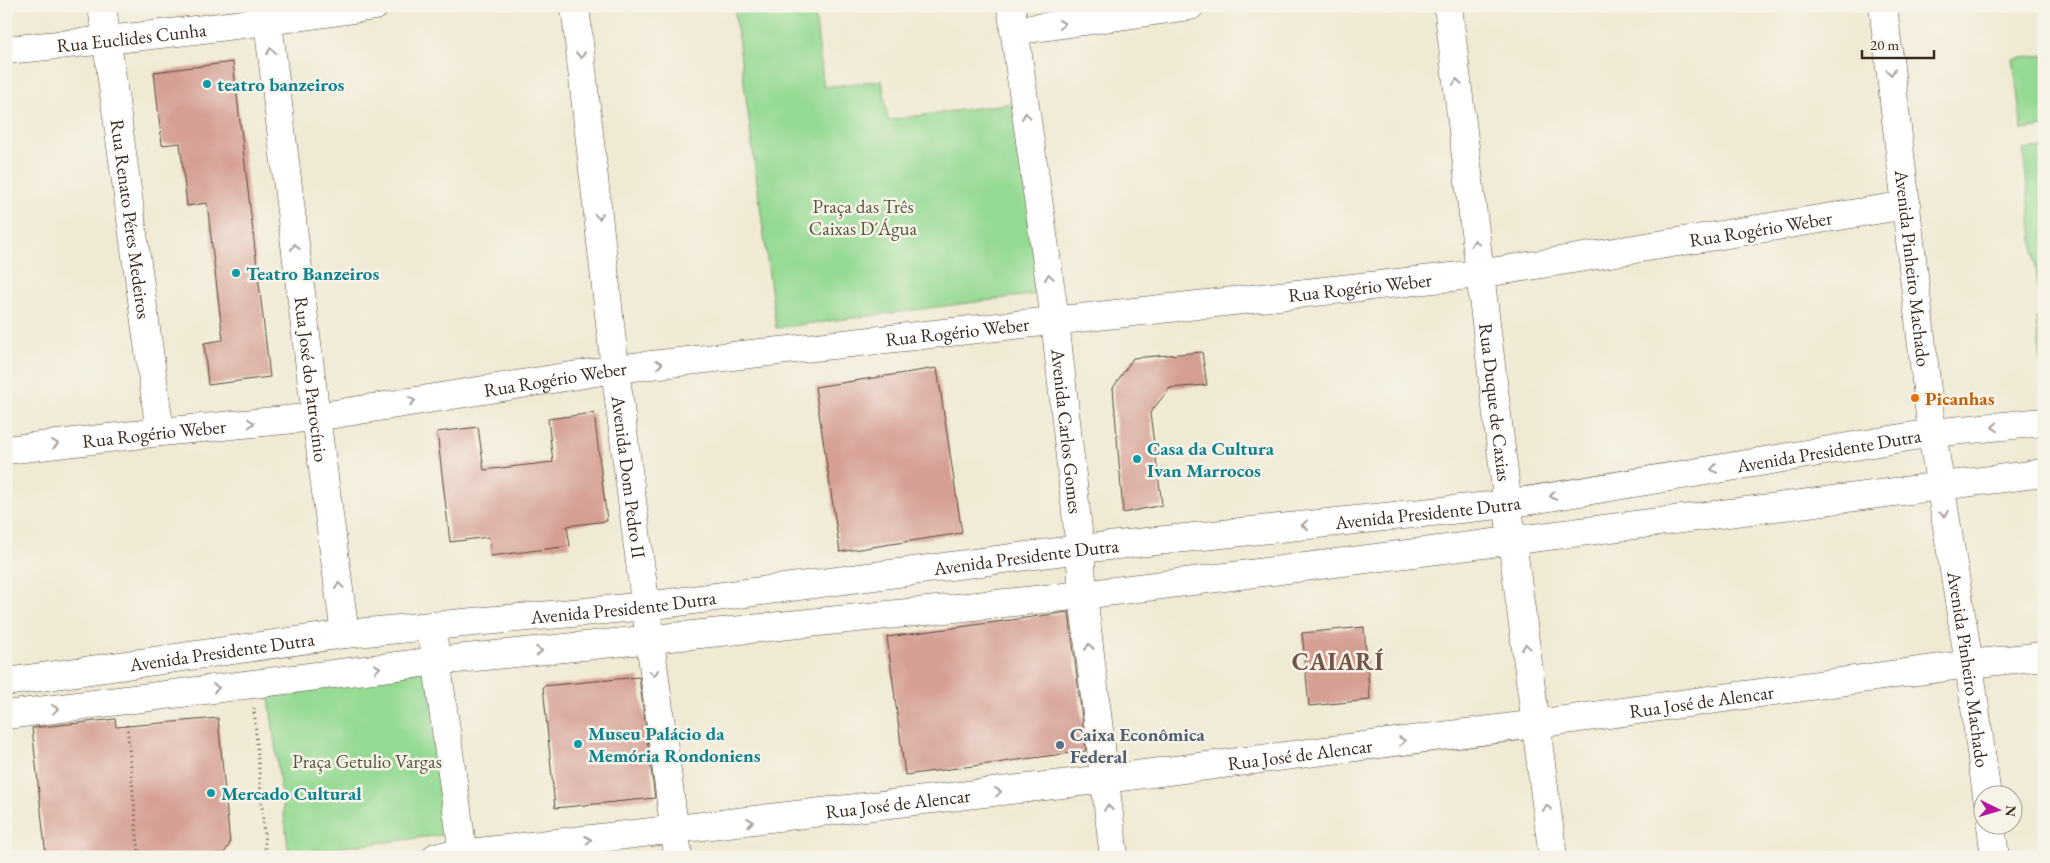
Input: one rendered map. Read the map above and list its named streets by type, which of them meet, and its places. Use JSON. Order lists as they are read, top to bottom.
{
  "streets": {
    "street": [
      "Rua Euclides Cunha",
      "Rua Renato Péres Medeiros",
      "Rua Rogério Weber",
      "Avenida Pinheiro Machado",
      "Rua José do Patrocínio",
      "Rua Duque de Caxias",
      "Avenida Carlos Gomes",
      "Avenida Presidente Dutra",
      "Avenida Dom Pedro II",
      "Rua José de Alencar"
    ]
  },
  "crossings": [
    ["Rua Euclides Cunha", "Rua Renato Péres Medeiros"],
    ["Rua Euclides Cunha", "Rua José do Patrocínio"],
    ["Rua Renato Péres Medeiros", "Rua Rogério Weber"],
    ["Rua Rogério Weber", "Avenida Pinheiro Machado"],
    ["Rua Rogério Weber", "Rua José do Patrocínio"],
    ["Rua Rogério Weber", "Rua Duque de Caxias"],
    ["Rua Rogério Weber", "Avenida Carlos Gomes"],
    ["Rua Rogério Weber", "Avenida Dom Pedro II"],
    ["Avenida Pinheiro Machado", "Avenida Presidente Dutra"],
    ["Avenida Pinheiro Machado", "Rua José de Alencar"],
    ["Rua José do Patrocínio", "Avenida Presidente Dutra"],
    ["Rua Duque de Caxias", "Avenida Presidente Dutra"],
    ["Rua Duque de Caxias", "Rua José de Alencar"],
    ["Avenida Carlos Gomes", "Avenida Presidente Dutra"],
    ["Avenida Carlos Gomes", "Rua José de Alencar"],
    ["Avenida Presidente Dutra", "Avenida Dom Pedro II"],
    ["Avenida Dom Pedro II", "Rua José de Alencar"]
  ],
  "one_way": [
    "Rua Rogério Weber",
    "Avenida Pinheiro Machado",
    "Rua José do Patrocínio",
    "Rua Duque de Caxias",
    "Avenida Carlos Gomes",
    "Rua José de Alencar"
  ],
  "districts": ["CAIARÍ"],
  "parks": ["Praça das Três Caixas D´Água", "Praça Getulio Vargas"],
  "places": [
    "teatro banzeiros",
    "Teatro Banzeiros",
    "Picanhas",
    "Casa da Cultura Ivan Marrocos",
    "Museu Palácio da Memória Rondoniens",
    "Caixa Econômica Federal",
    "Mercado Cultural"
  ],
  "scale_bar": "20 m",
  "north": "right"
}
